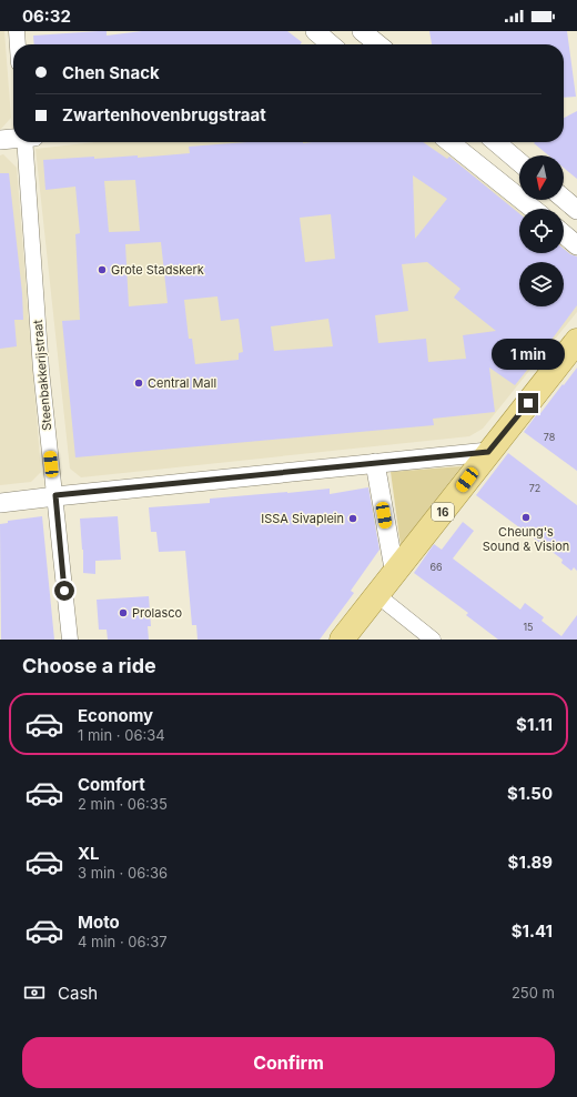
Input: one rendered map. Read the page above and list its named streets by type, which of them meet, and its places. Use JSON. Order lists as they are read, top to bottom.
{
  "streets": {
    "main road": ["16"],
    "street": ["Steenbakkerijstraat"]
  },
  "places": [
    "Grote Stadskerk",
    "Central Mall",
    "Cheung's Sound & Vision",
    "ISSA Sivaplein",
    "Prolasco"
  ],
  "house_numbers": [
    "78",
    "72",
    "66",
    "15"
  ],
  "north": "bottom",
  "page": {
    "status": "06:32",
    "banner": ["Chen Snack", "Zwartenhovenbrugstraat"],
    "bubble": "1 min",
    "heading": "Choose a ride",
    "list": [
      {
        "name": "Economy",
        "note": "1 min · 06:34",
        "value": "$1.11"
      },
      {
        "name": "Comfort",
        "note": "2 min · 06:35",
        "value": "$1.50"
      },
      {
        "name": "XL",
        "note": "3 min · 06:36",
        "value": "$1.89"
      },
      {
        "name": "Moto",
        "note": "4 min · 06:37",
        "value": "$1.41"
      }
    ],
    "pay": ["Cash", "250 m"],
    "buttons": "Confirm"
  }
}
